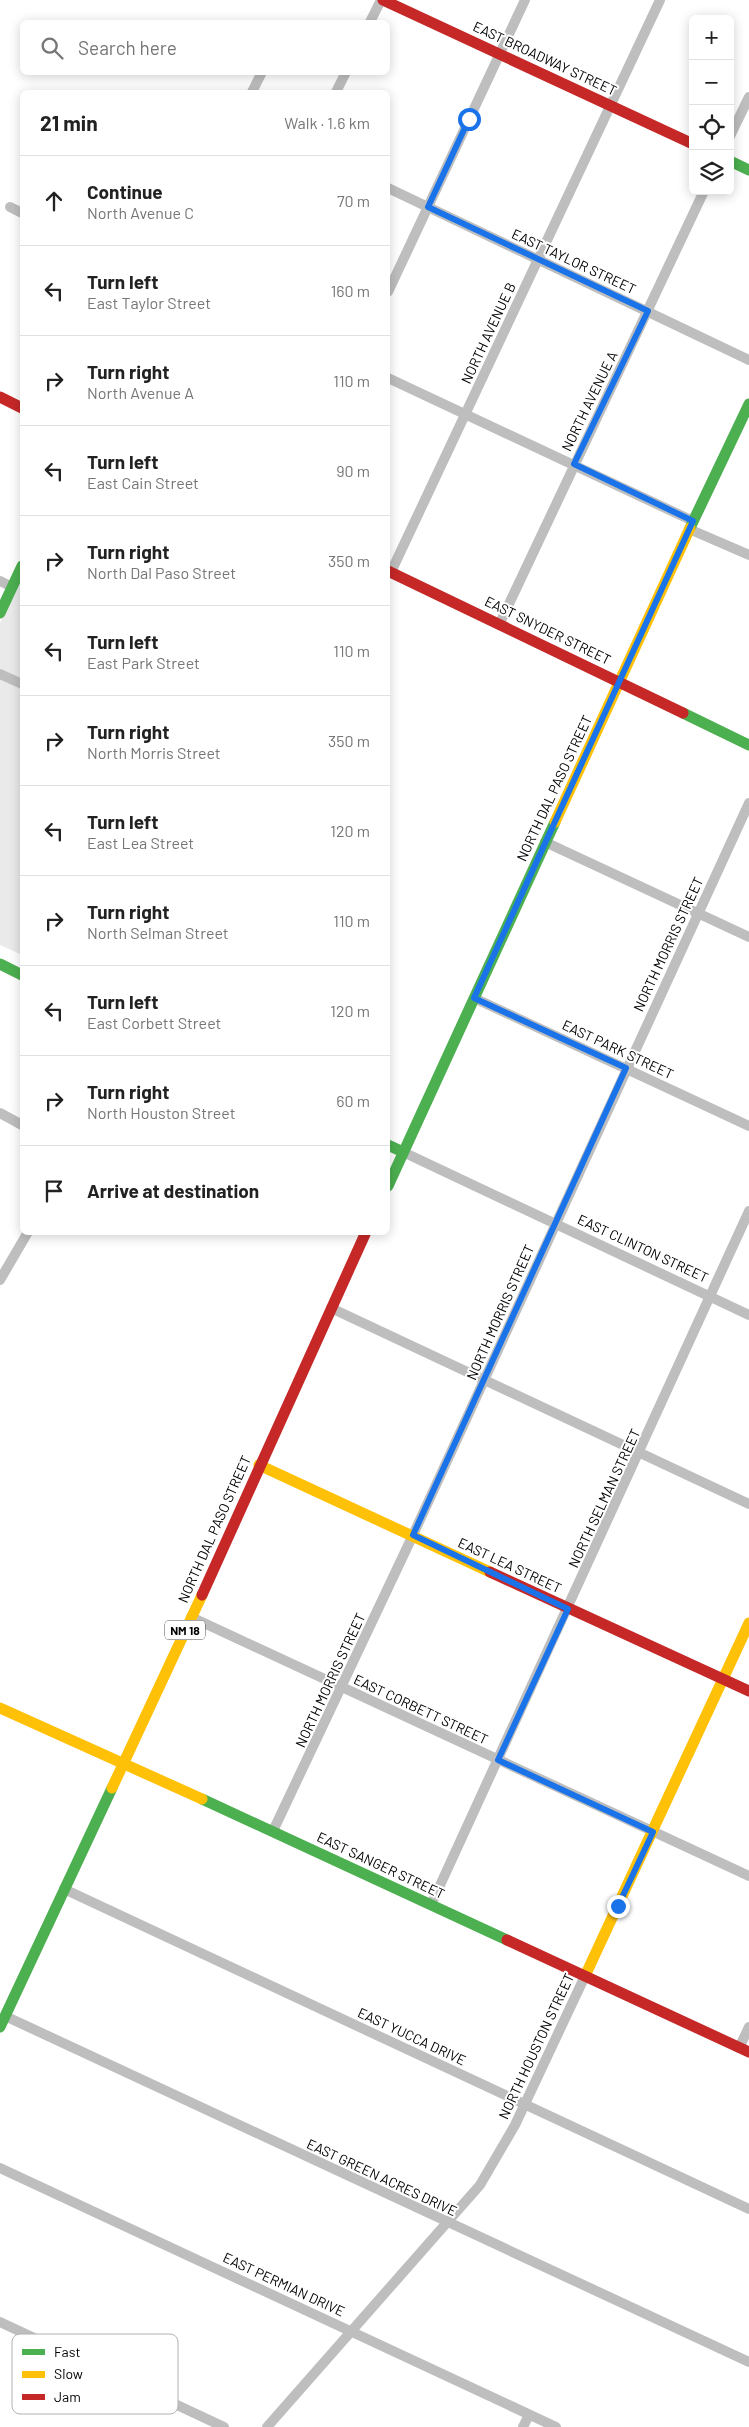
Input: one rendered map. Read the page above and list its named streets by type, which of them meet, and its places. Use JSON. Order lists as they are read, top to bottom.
{
  "streets": {
    "main road": [
      "EAST BROADWAY STREET",
      "EAST SNYDER STREET",
      "NORTH DAL PASO STREET",
      "EAST CLINTON STREET",
      "EAST LEA STREET",
      "NM 18",
      "EAST SANGER STREET",
      "NORTH HOUSTON STREET"
    ],
    "street": [
      "EAST TAYLOR STREET",
      "NORTH AVENUE B",
      "NORTH AVENUE A",
      "NORTH MORRIS STREET",
      "EAST PARK STREET",
      "NORTH SELMAN STREET",
      "EAST CORBETT STREET",
      "EAST YUCCA DRIVE",
      "EAST GREEN ACRES DRIVE",
      "EAST PERMIAN DRIVE"
    ]
  },
  "crossings": [
    ["EAST BROADWAY STREET", "NORTH AVENUE B"],
    ["EAST TAYLOR STREET", "NORTH AVENUE B"],
    ["EAST TAYLOR STREET", "NORTH AVENUE A"],
    ["NORTH AVENUE A", "EAST SNYDER STREET"],
    ["EAST SNYDER STREET", "NORTH DAL PASO STREET"],
    ["NORTH DAL PASO STREET", "EAST PARK STREET"],
    ["NORTH DAL PASO STREET", "EAST CLINTON STREET"],
    ["NORTH DAL PASO STREET", "EAST LEA STREET"],
    ["NORTH DAL PASO STREET", "EAST CORBETT STREET"],
    ["NORTH DAL PASO STREET", "EAST SANGER STREET"],
    ["NORTH DAL PASO STREET", "EAST YUCCA DRIVE"],
    ["NORTH DAL PASO STREET", "EAST GREEN ACRES DRIVE"],
    ["NORTH MORRIS STREET", "EAST PARK STREET"],
    ["NORTH MORRIS STREET", "EAST CLINTON STREET"],
    ["NORTH MORRIS STREET", "EAST LEA STREET"],
    ["NORTH MORRIS STREET", "EAST CORBETT STREET"],
    ["NORTH MORRIS STREET", "EAST SANGER STREET"],
    ["EAST CLINTON STREET", "NORTH SELMAN STREET"],
    ["NORTH SELMAN STREET", "EAST LEA STREET"],
    ["NORTH SELMAN STREET", "EAST CORBETT STREET"],
    ["NORTH SELMAN STREET", "EAST SANGER STREET"],
    ["EAST LEA STREET", "NORTH HOUSTON STREET"],
    ["EAST CORBETT STREET", "NORTH HOUSTON STREET"],
    ["EAST SANGER STREET", "NORTH HOUSTON STREET"],
    ["EAST YUCCA DRIVE", "NORTH HOUSTON STREET"],
    ["NORTH HOUSTON STREET", "EAST GREEN ACRES DRIVE"],
    ["NORTH HOUSTON STREET", "EAST PERMIAN DRIVE"]
  ],
  "legend": ["Fast", "Slow", "Jam"],
  "page": {
    "map_buttons": ["+", "−"],
    "search": "Search here",
    "heading": ["21 min", "Walk · 1.6 km"],
    "list": [
      ["Continue", "North Avenue C", "70 m"],
      ["Turn left", "East Taylor Street", "160 m"],
      ["Turn right", "North Avenue A", "110 m"],
      ["Turn left", "East Cain Street", "90 m"],
      ["Turn right", "North Dal Paso Street", "350 m"],
      ["Turn left", "East Park Street", "110 m"],
      ["Turn right", "North Morris Street", "350 m"],
      ["Turn left", "East Lea Street", "120 m"],
      ["Turn right", "North Selman Street", "110 m"],
      ["Turn left", "East Corbett Street", "120 m"],
      ["Turn right", "North Houston Street", "60 m"],
      "Arrive at destination"
    ]
  }
}
